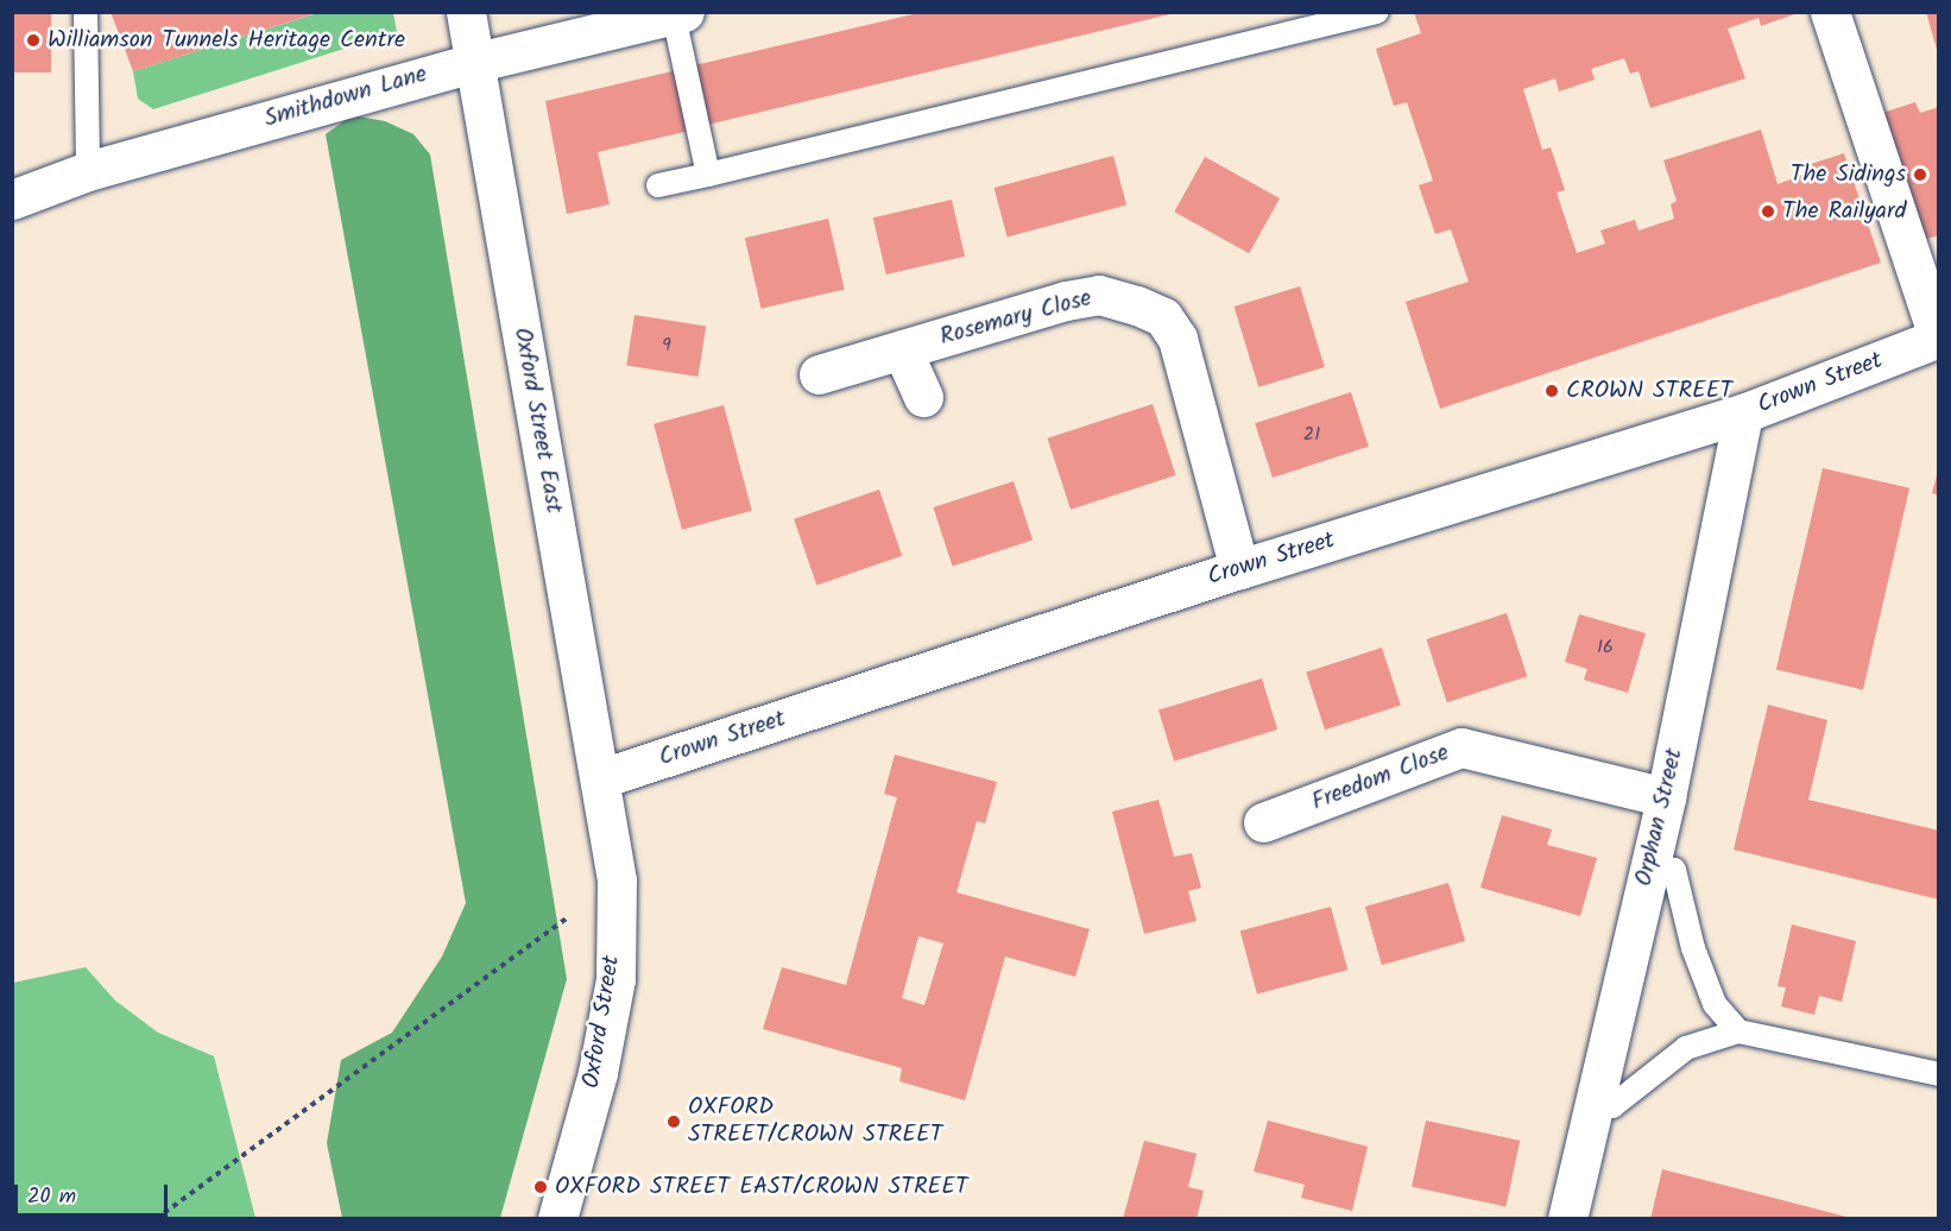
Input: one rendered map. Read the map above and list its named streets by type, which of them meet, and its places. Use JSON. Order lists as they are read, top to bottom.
{
  "streets": {
    "street": [
      "Smithdown Lane",
      "Rosemary Close",
      "Crown Street",
      "Oxford Street East",
      "Freedom Close",
      "Orphan Street",
      "Oxford Street"
    ]
  },
  "crossings": [
    ["Smithdown Lane", "Oxford Street East"],
    ["Rosemary Close", "Crown Street"],
    ["Crown Street", "Oxford Street East"],
    ["Crown Street", "Orphan Street"],
    ["Crown Street", "Oxford Street"],
    ["Oxford Street East", "Oxford Street"],
    ["Freedom Close", "Orphan Street"]
  ],
  "places": [
    "Williamson Tunnels Heritage Centre",
    "The Sidings",
    "The Railyard",
    "CROWN STREET",
    "OXFORD STREET/CROWN STREET",
    "OXFORD STREET EAST/CROWN STREET"
  ],
  "house_numbers": ["9", "21", "16"],
  "scale_bar": "20 m"
}
